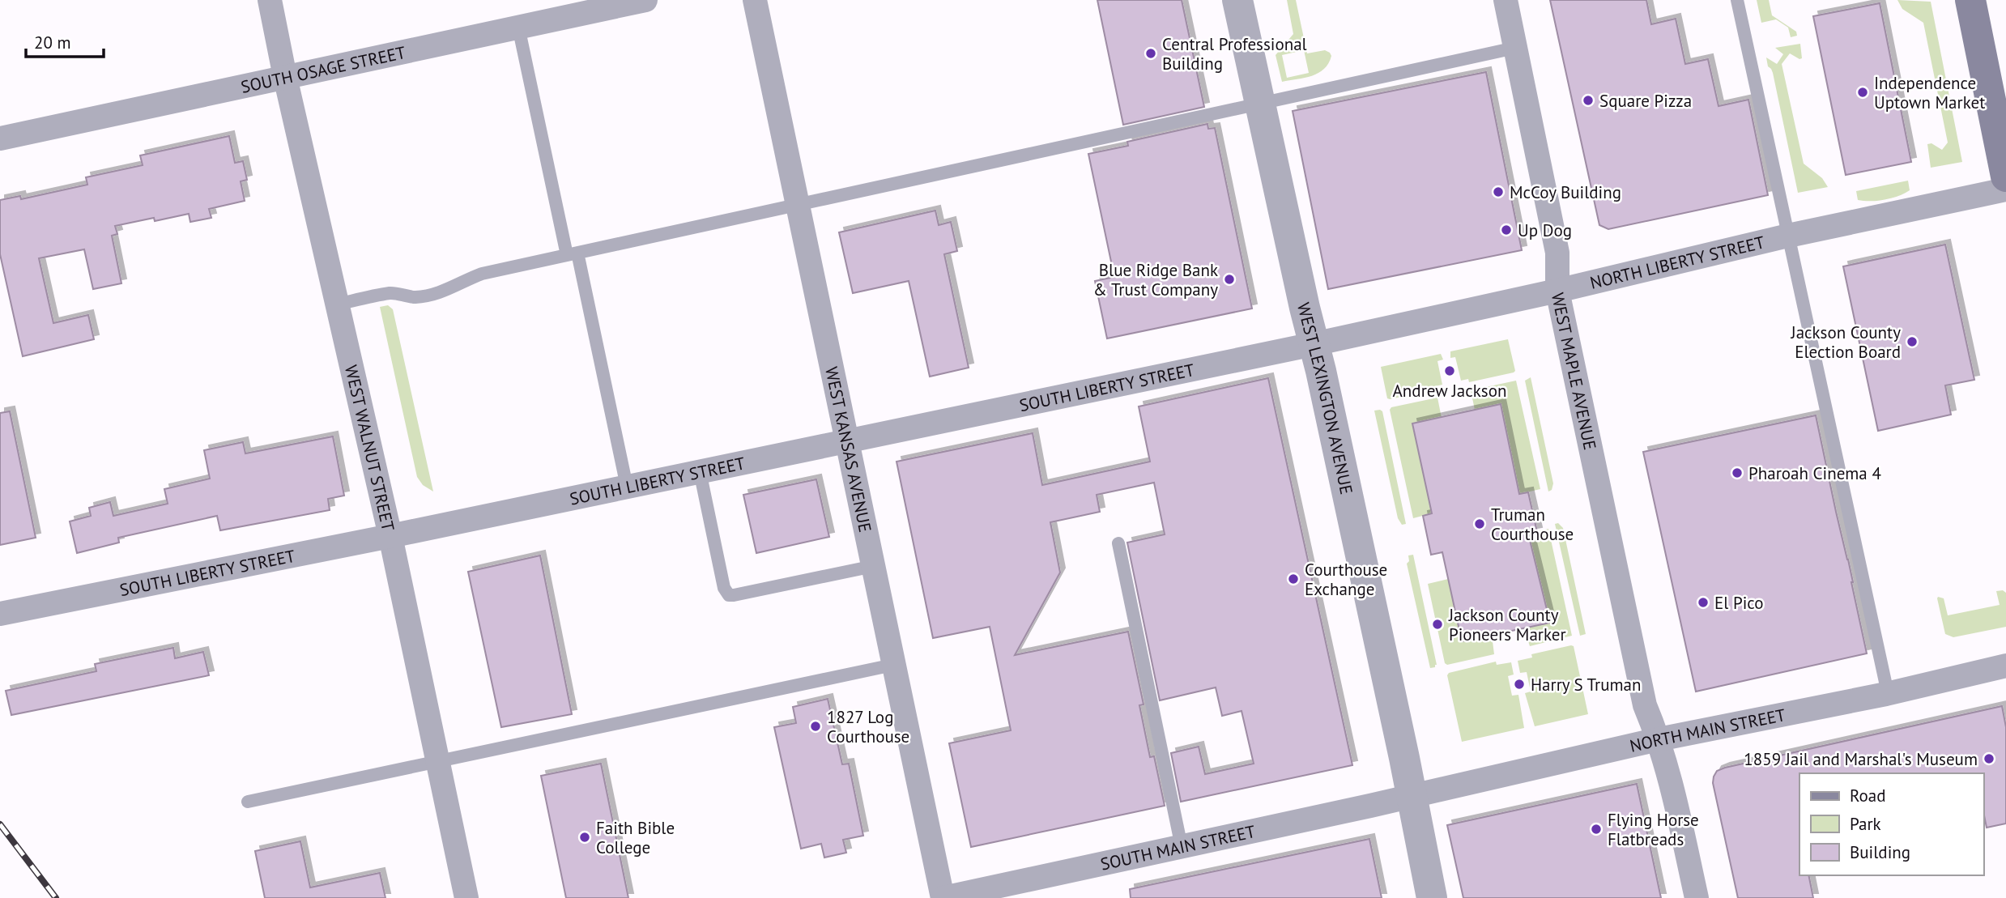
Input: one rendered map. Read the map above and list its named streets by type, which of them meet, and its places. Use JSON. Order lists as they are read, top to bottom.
{
  "streets": {
    "street": [
      "SOUTH OSAGE STREET",
      "NORTH LIBERTY STREET",
      "WEST MAPLE AVENUE",
      "SOUTH LIBERTY STREET",
      "WEST LEXINGTON AVENUE",
      "WEST WALNUT STREET",
      "WEST KANSAS AVENUE",
      "NORTH MAIN STREET",
      "SOUTH MAIN STREET"
    ]
  },
  "crossings": [
    ["SOUTH OSAGE STREET", "WEST WALNUT STREET"],
    ["NORTH LIBERTY STREET", "WEST MAPLE AVENUE"],
    ["NORTH LIBERTY STREET", "SOUTH LIBERTY STREET"],
    ["NORTH LIBERTY STREET", "WEST LEXINGTON AVENUE"],
    ["WEST MAPLE AVENUE", "NORTH MAIN STREET"],
    ["SOUTH LIBERTY STREET", "WEST LEXINGTON AVENUE"],
    ["SOUTH LIBERTY STREET", "WEST WALNUT STREET"],
    ["SOUTH LIBERTY STREET", "WEST KANSAS AVENUE"],
    ["WEST LEXINGTON AVENUE", "NORTH MAIN STREET"],
    ["WEST LEXINGTON AVENUE", "SOUTH MAIN STREET"],
    ["WEST KANSAS AVENUE", "SOUTH MAIN STREET"],
    ["NORTH MAIN STREET", "SOUTH MAIN STREET"]
  ],
  "places": [
    "Central Professional Building",
    "Independence Uptown Market",
    "Square Pizza",
    "McCoy Building",
    "Up Dog",
    "Blue Ridge Bank & Trust Company",
    "Jackson County Election Board",
    "Andrew Jackson",
    "Pharoah Cinema 4",
    "Truman Courthouse",
    "Courthouse Exchange",
    "El Pico",
    "Jackson County Pioneers Marker",
    "Harry S Truman",
    "1827 Log Courthouse",
    "1859 Jail and Marshal's Museum",
    "Flying Horse Flatbreads",
    "Faith Bible College"
  ],
  "legend": ["Road", "Park", "Building"],
  "scale_bar": "20 m"
}
